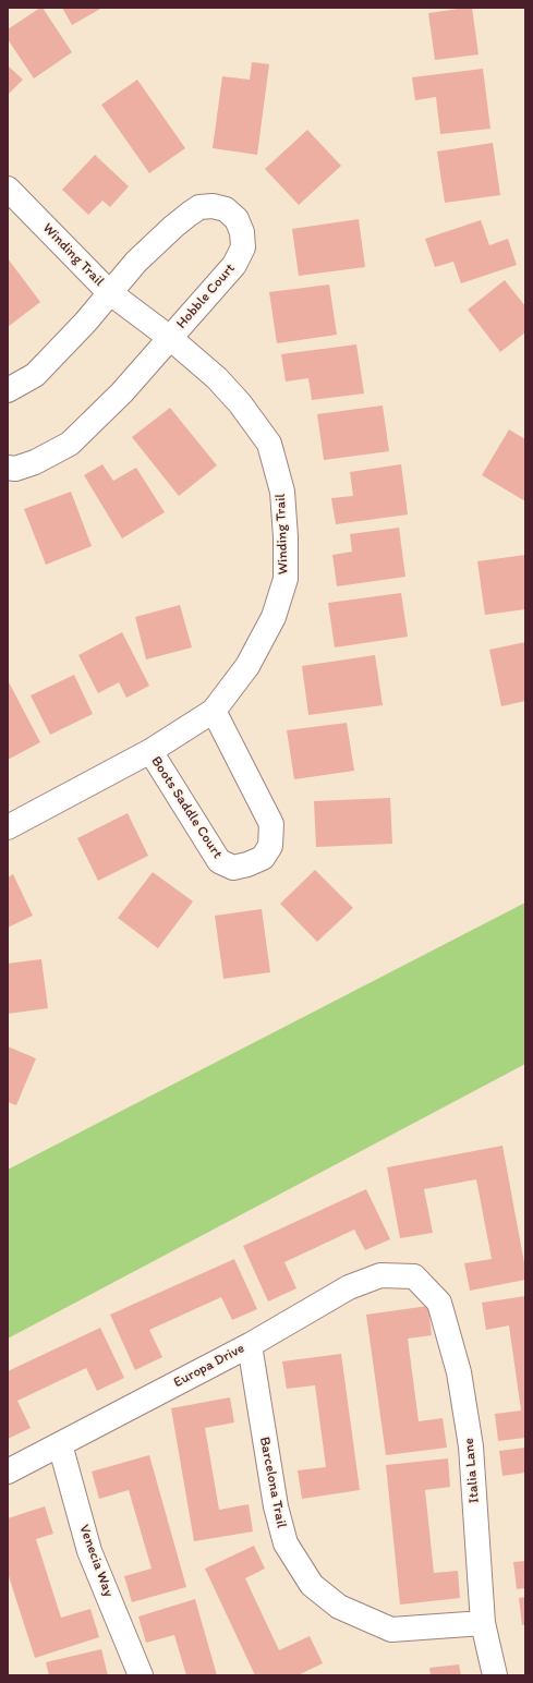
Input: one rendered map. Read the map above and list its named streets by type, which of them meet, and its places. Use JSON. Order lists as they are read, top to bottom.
{
  "streets": {
    "street": [
      "Winding Trail",
      "Hobble Court",
      "Boots Saddle Court",
      "Europa Drive",
      "Italia Lane",
      "Barcelona Trail",
      "Venecia Way"
    ]
  },
  "crossings": [
    ["Winding Trail", "Hobble Court"],
    ["Winding Trail", "Boots Saddle Court"],
    ["Europa Drive", "Italia Lane"],
    ["Europa Drive", "Barcelona Trail"],
    ["Europa Drive", "Venecia Way"],
    ["Italia Lane", "Barcelona Trail"]
  ]
}
